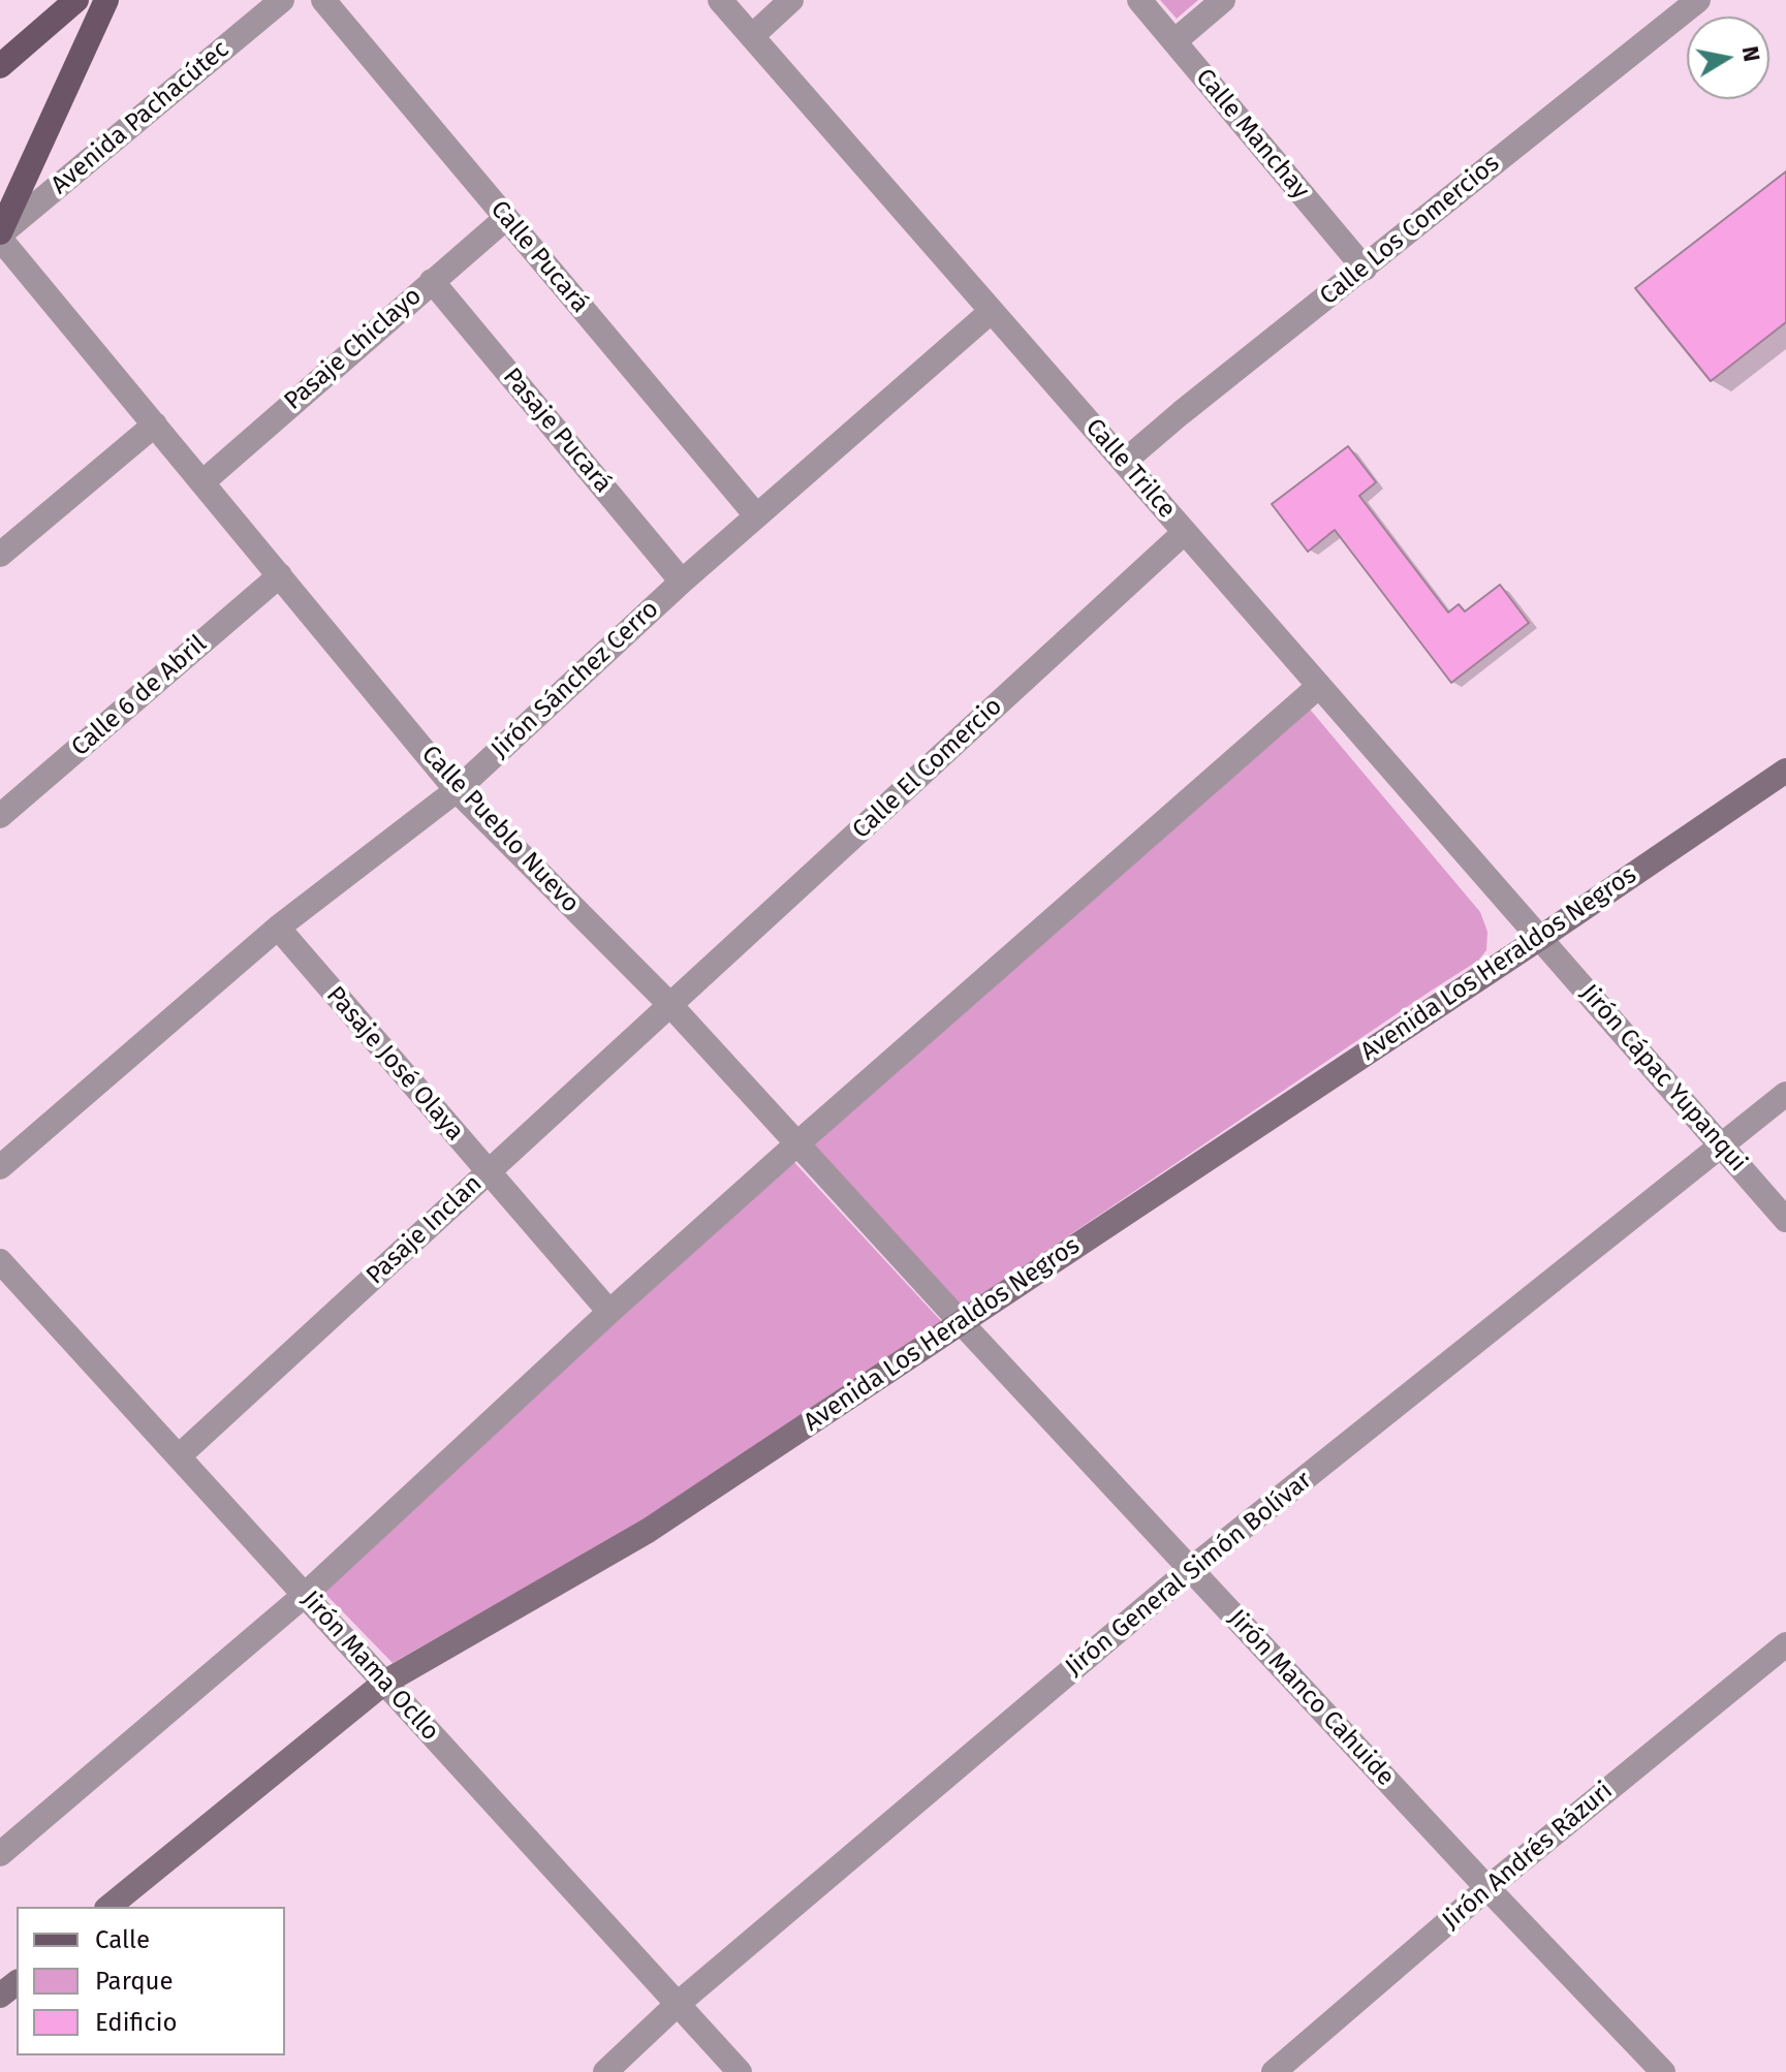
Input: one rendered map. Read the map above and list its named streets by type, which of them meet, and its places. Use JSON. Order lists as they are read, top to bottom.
{
  "streets": {
    "street": [
      "Avenida Pachacútec",
      "Calle Manchay",
      "Calle Los Comercios",
      "Calle Pucará",
      "Pasaje Chiclayo",
      "Pasaje Pucará",
      "Calle Trilce",
      "Jirón Sánchez Cerro",
      "Calle 6 de Abril",
      "Calle El Comercio",
      "Calle Pueblo Nuevo",
      "Avenida Los Heraldos Negros",
      "Pasaje José Olaya",
      "Jirón Cápac Yupanqui",
      "Pasaje Inclan",
      "Jirón General Simón Bolívar",
      "Jirón Mama Ocllo",
      "Jirón Manco Cahuide",
      "Jirón Andrés Rázuri"
    ]
  },
  "crossings": [
    ["Avenida Pachacútec", "Calle Pueblo Nuevo"],
    ["Calle Manchay", "Calle Los Comercios"],
    ["Calle Los Comercios", "Calle Trilce"],
    ["Calle Pucará", "Pasaje Chiclayo"],
    ["Calle Pucará", "Jirón Sánchez Cerro"],
    ["Pasaje Chiclayo", "Pasaje Pucará"],
    ["Pasaje Chiclayo", "Calle Pueblo Nuevo"],
    ["Pasaje Pucará", "Jirón Sánchez Cerro"],
    ["Calle Trilce", "Jirón Sánchez Cerro"],
    ["Calle Trilce", "Calle El Comercio"],
    ["Calle Trilce", "Avenida Los Heraldos Negros"],
    ["Calle Trilce", "Jirón Cápac Yupanqui"],
    ["Jirón Sánchez Cerro", "Calle Pueblo Nuevo"],
    ["Jirón Sánchez Cerro", "Pasaje José Olaya"],
    ["Calle 6 de Abril", "Calle Pueblo Nuevo"],
    ["Calle El Comercio", "Calle Pueblo Nuevo"],
    ["Calle El Comercio", "Pasaje Inclan"],
    ["Calle Pueblo Nuevo", "Avenida Los Heraldos Negros"],
    ["Calle Pueblo Nuevo", "Pasaje Inclan"],
    ["Calle Pueblo Nuevo", "Jirón Manco Cahuide"],
    ["Avenida Los Heraldos Negros", "Jirón Cápac Yupanqui"],
    ["Avenida Los Heraldos Negros", "Jirón Mama Ocllo"],
    ["Avenida Los Heraldos Negros", "Jirón Manco Cahuide"],
    ["Pasaje José Olaya", "Pasaje Inclan"],
    ["Jirón Cápac Yupanqui", "Jirón General Simón Bolívar"],
    ["Pasaje Inclan", "Jirón Mama Ocllo"],
    ["Jirón General Simón Bolívar", "Jirón Mama Ocllo"],
    ["Jirón General Simón Bolívar", "Jirón Manco Cahuide"],
    ["Jirón Manco Cahuide", "Jirón Andrés Rázuri"]
  ],
  "legend": ["Calle", "Parque", "Edificio"],
  "north": "right"
}
